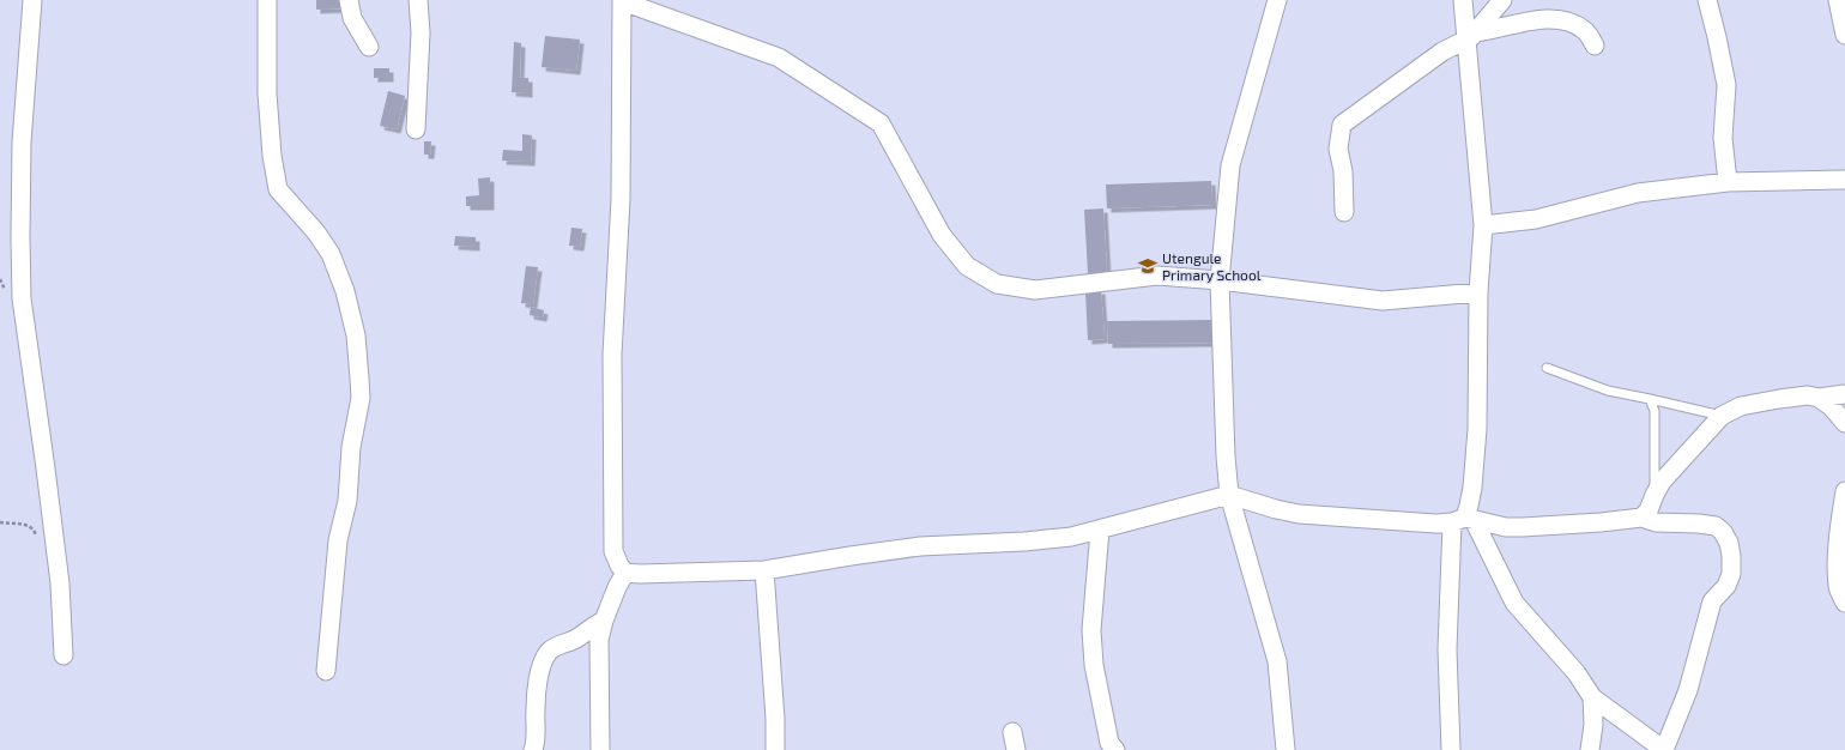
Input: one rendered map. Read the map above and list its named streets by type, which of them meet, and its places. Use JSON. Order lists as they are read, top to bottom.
{
  "places": {
    "school or university": ["Utengule Primary School"]
  }
}
